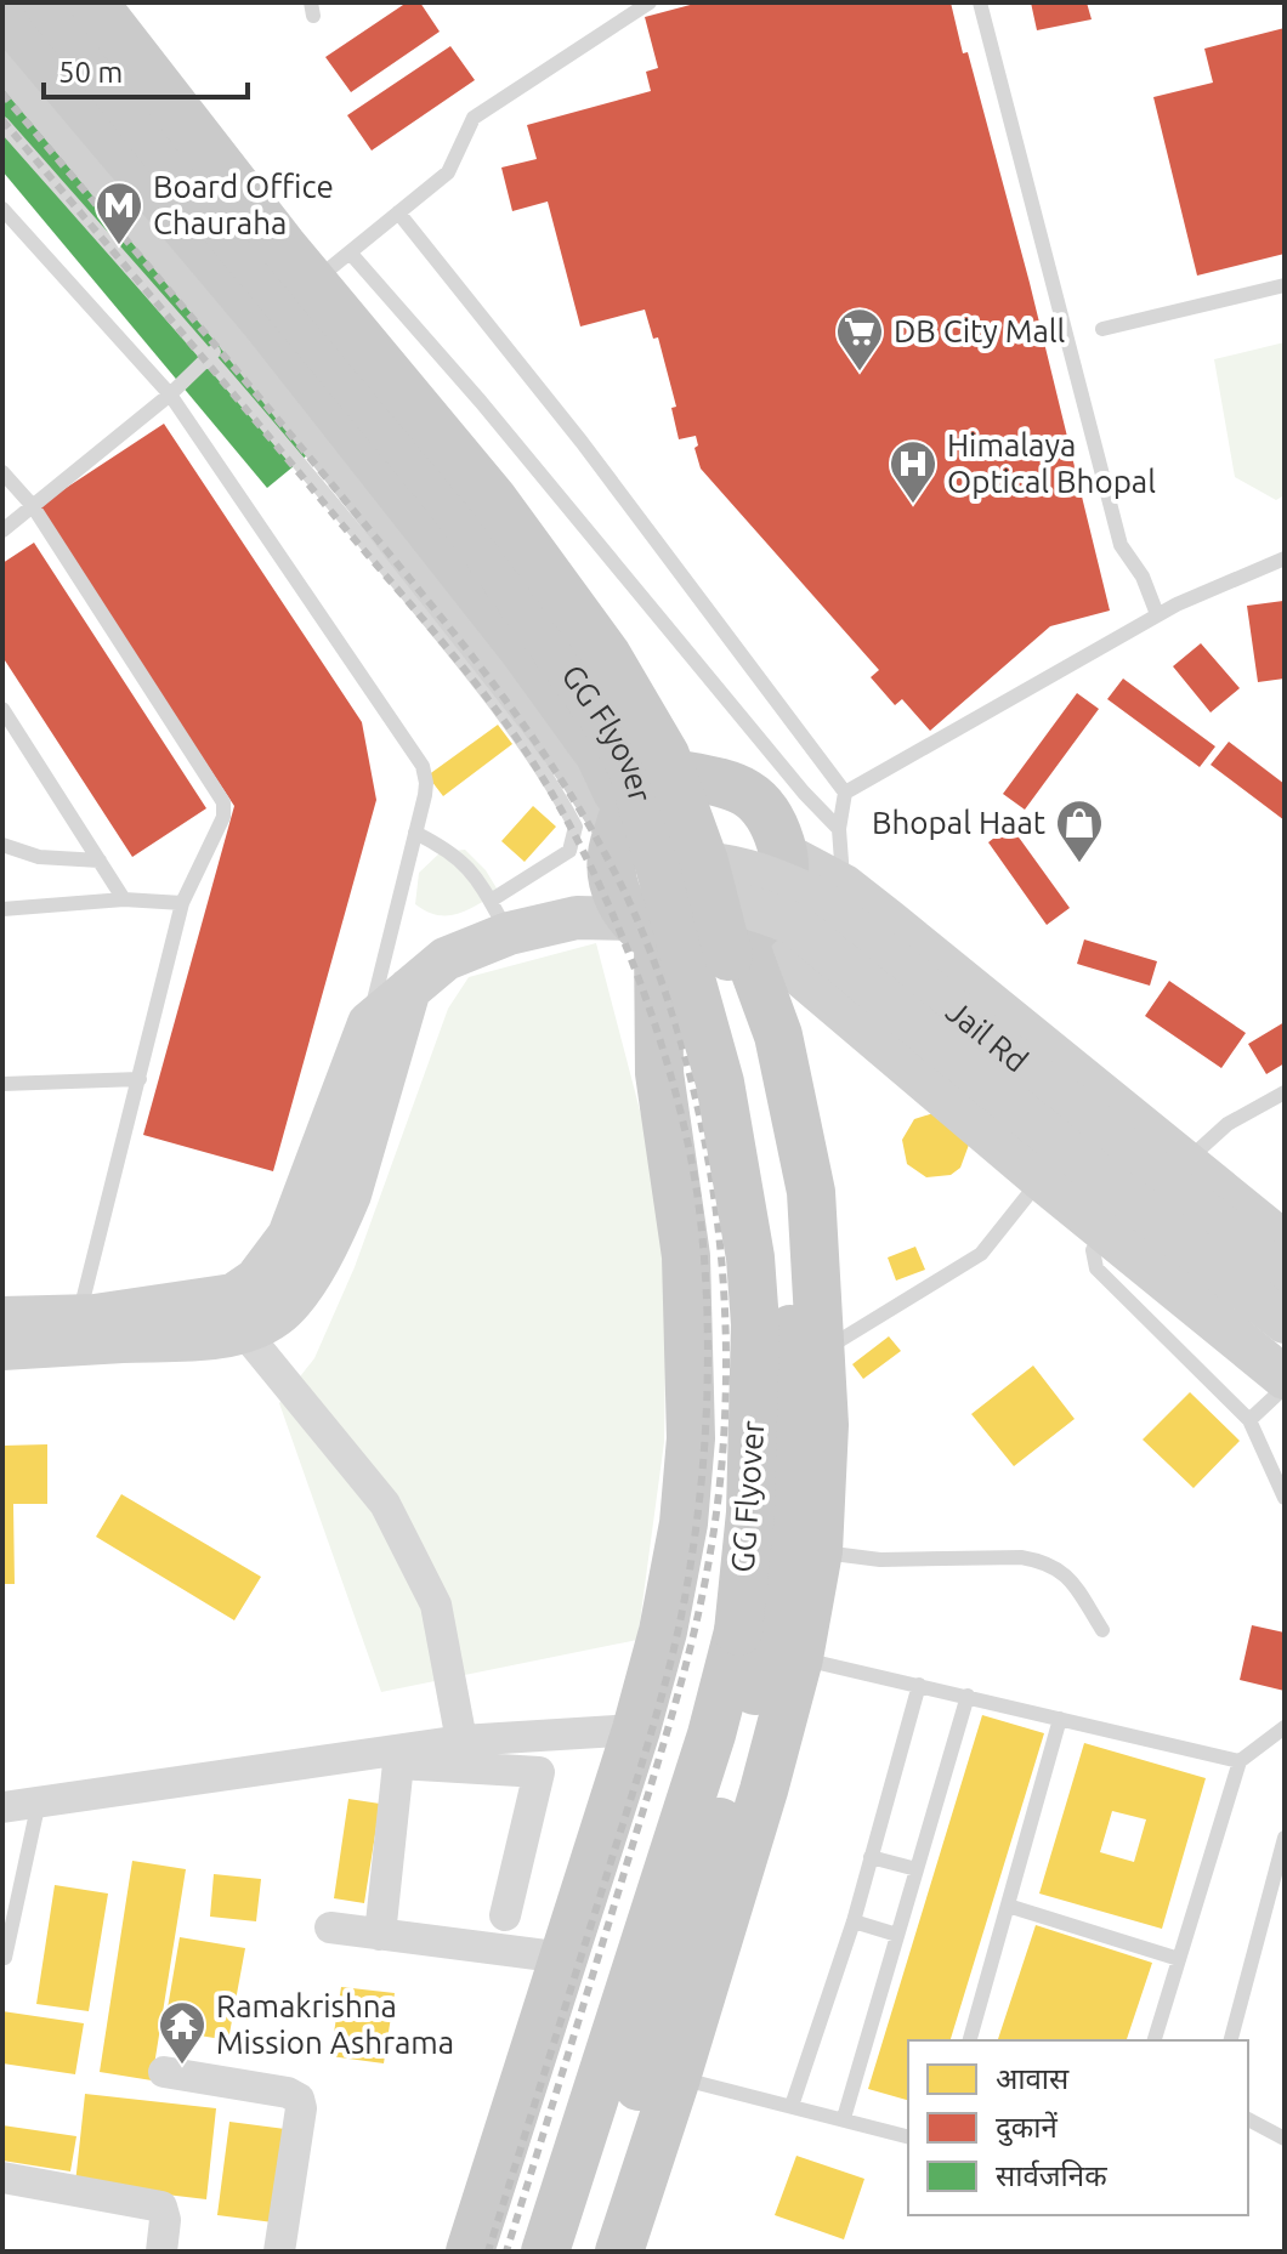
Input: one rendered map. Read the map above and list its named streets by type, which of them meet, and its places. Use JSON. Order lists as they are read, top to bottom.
{
  "streets": {
    "main road": ["GG Flyover", "Jail Rd"]
  },
  "crossings": [
    ["GG Flyover", "Jail Rd"]
  ],
  "places": {
    "metro station": ["Board Office Chauraha"],
    "supermarket": ["DB City Mall"],
    "hospital": ["Himalaya Optical Bhopal"],
    "shop": ["Bhopal Haat"],
    "temple": ["Ramakrishna Mission Ashrama"]
  },
  "legend": ["आवास", "दुकानें", "सार्वजनिक"],
  "scale_bar": "50 m"
}
